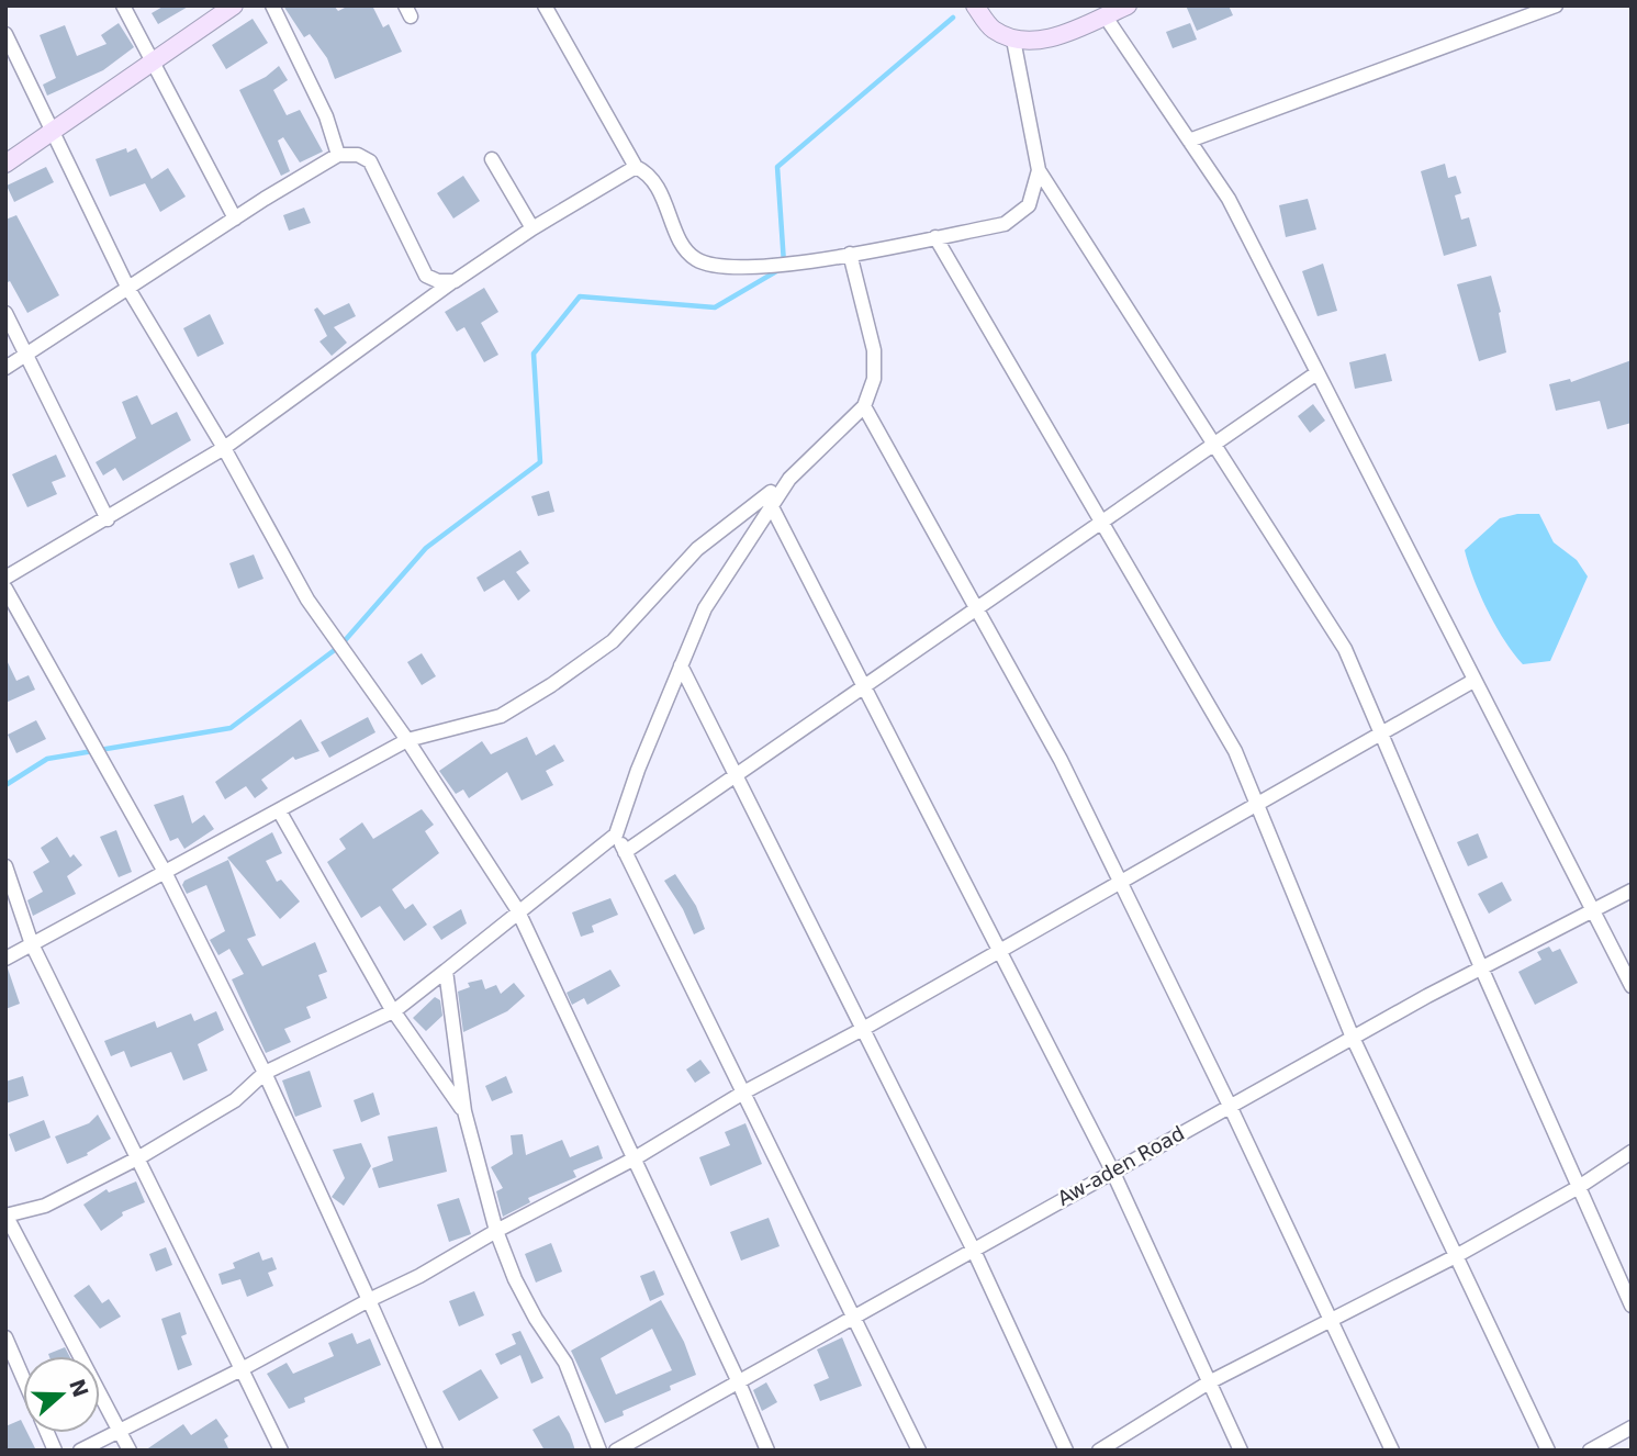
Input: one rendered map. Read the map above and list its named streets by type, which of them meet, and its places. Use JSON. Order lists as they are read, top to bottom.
{
  "streets": {
    "street": ["Aw-aden Road"]
  },
  "north": "right"
}
